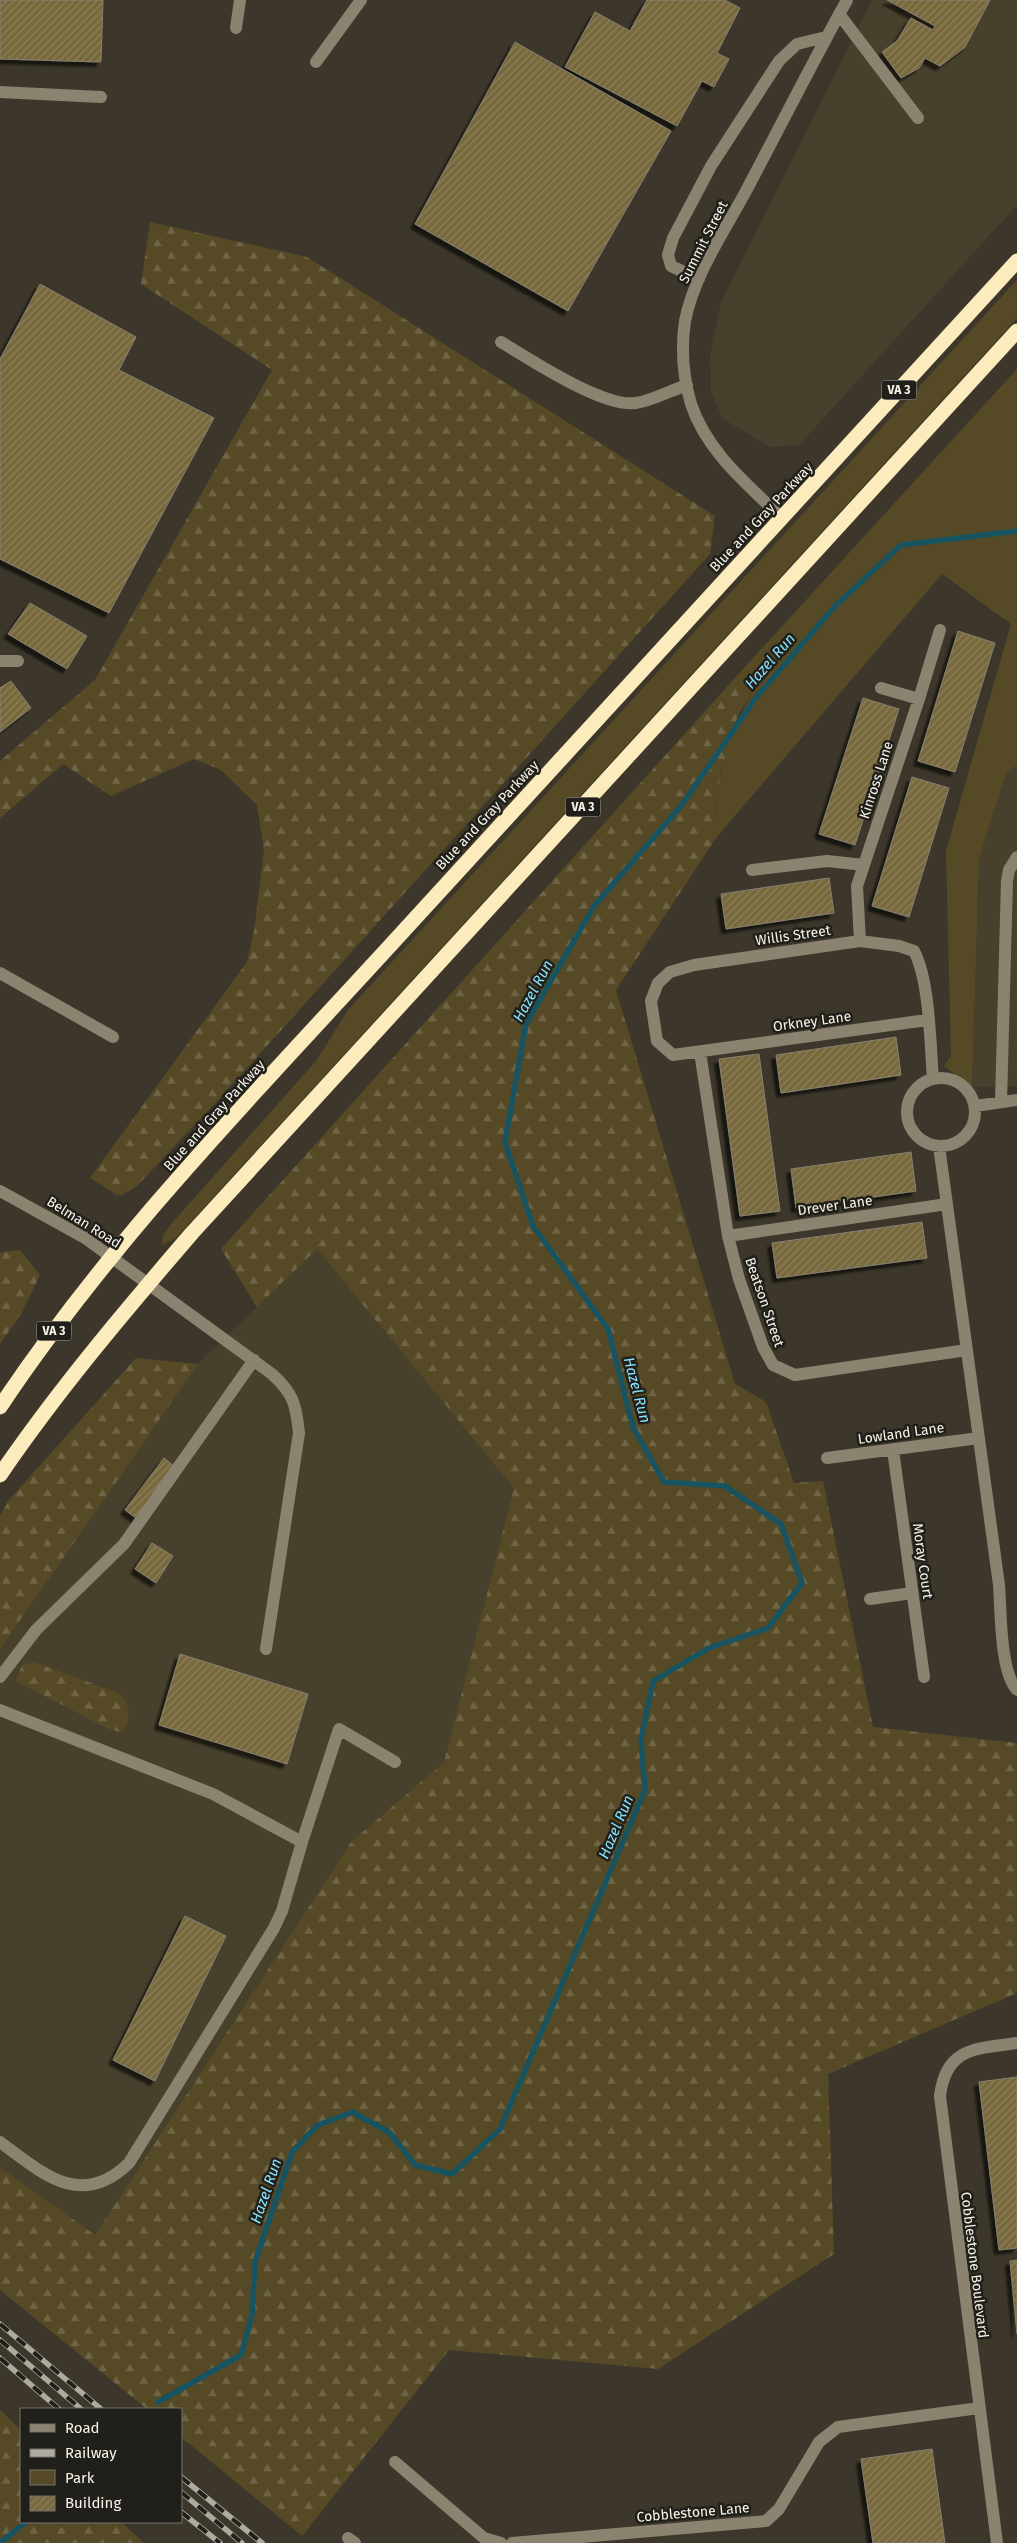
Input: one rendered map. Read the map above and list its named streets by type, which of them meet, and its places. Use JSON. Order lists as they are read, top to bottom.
{
  "streets": {
    "highway": ["VA 3", "Blue and Gray Parkway"],
    "street": [
      "Summit Street",
      "Kinross Lane",
      "Willis Street",
      "Orkney Lane",
      "Drever Lane",
      "Belman Road",
      "Beatson Street",
      "Lowland Lane",
      "Moray Court",
      "Cobblestone Boulevard",
      "Cobblestone Lane"
    ]
  },
  "crossings": [
    ["Summit Street", "Blue and Gray Parkway"],
    ["VA 3", "Belman Road"],
    ["Blue and Gray Parkway", "Belman Road"],
    ["Kinross Lane", "Willis Street"],
    ["Willis Street", "Orkney Lane"],
    ["Willis Street", "Beatson Street"],
    ["Orkney Lane", "Beatson Street"],
    ["Drever Lane", "Beatson Street"],
    ["Lowland Lane", "Moray Court"],
    ["Cobblestone Boulevard", "Cobblestone Lane"]
  ],
  "water": ["Hazel Run"],
  "legend": [
    "Road",
    "Railway",
    "Park",
    "Building"
  ]
}
